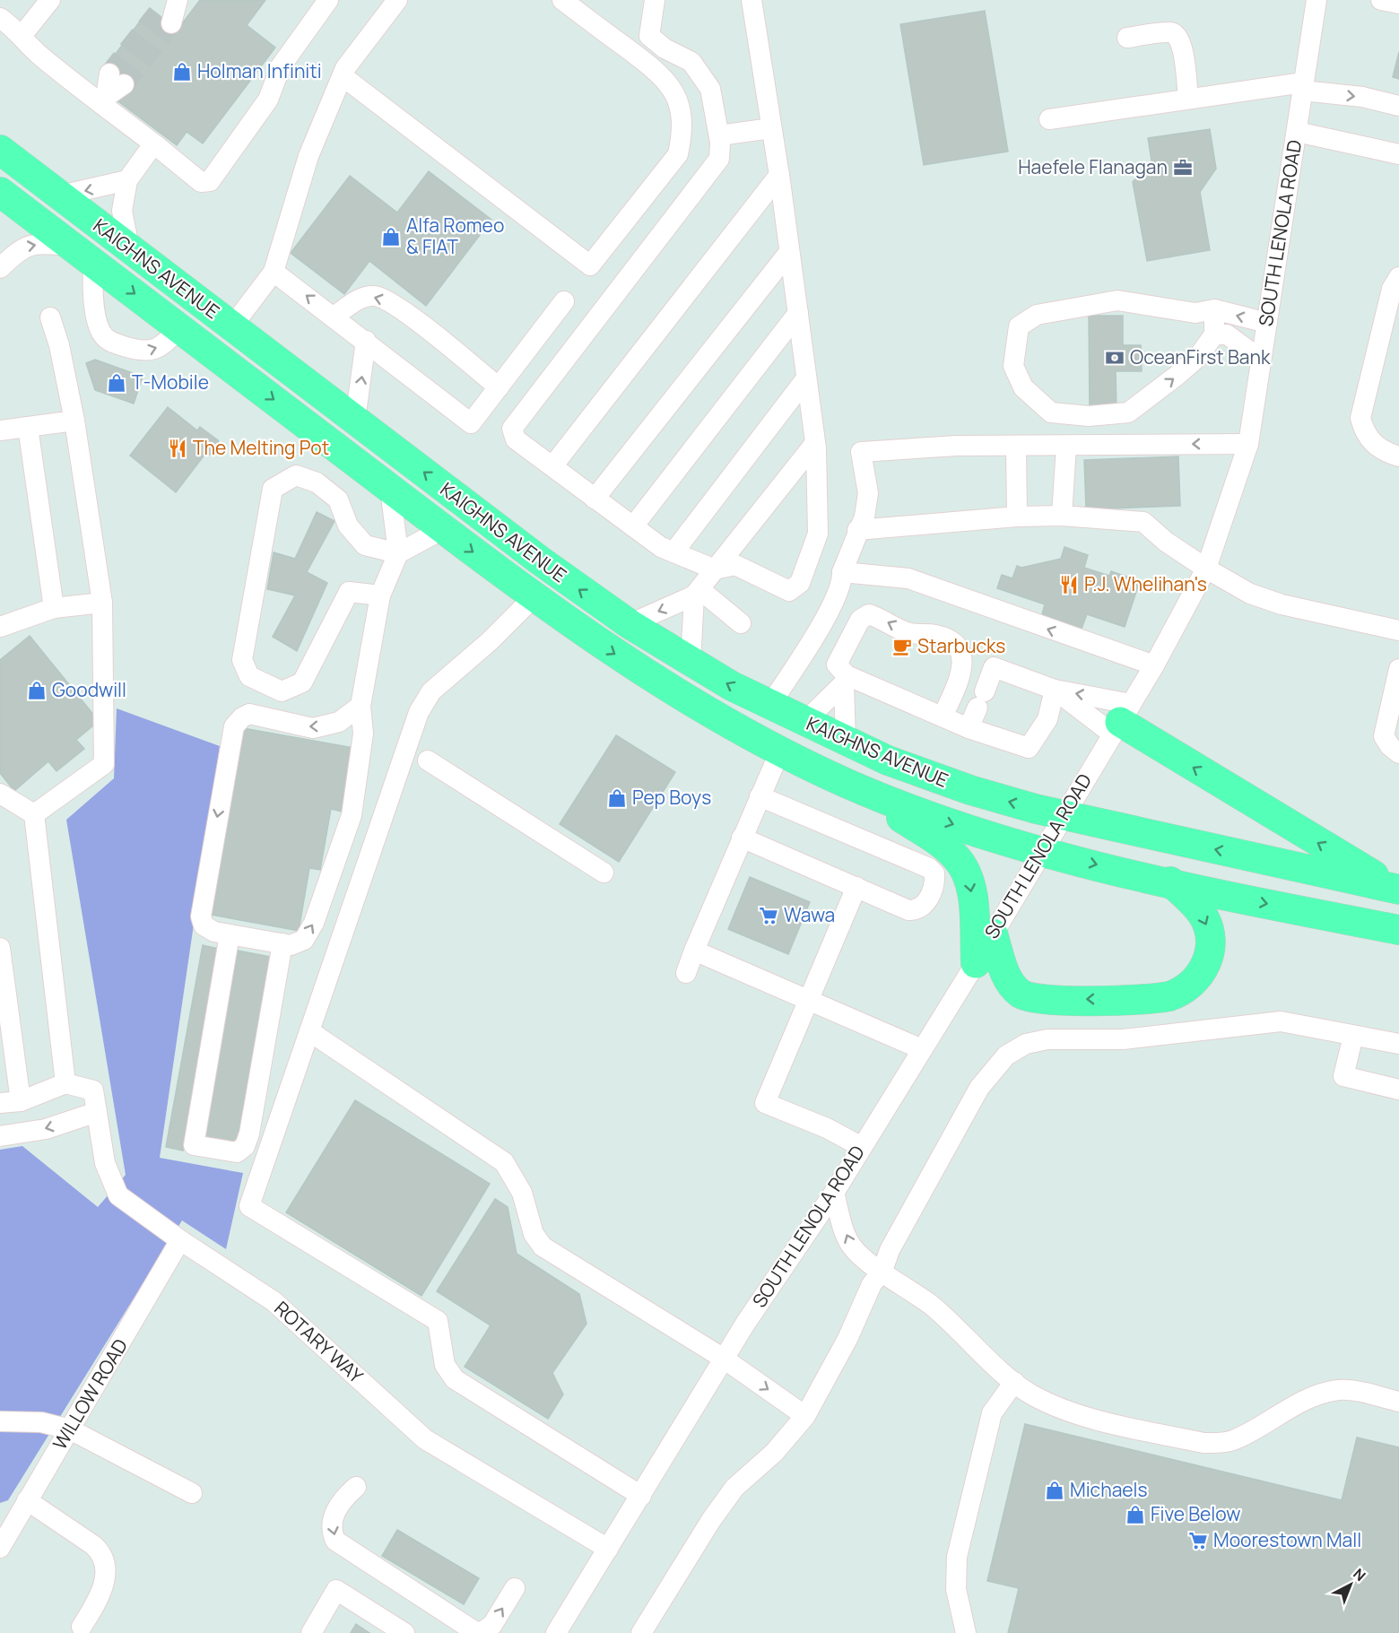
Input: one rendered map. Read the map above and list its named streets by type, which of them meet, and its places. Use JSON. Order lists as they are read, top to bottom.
{
  "streets": {
    "highway": ["KAIGHNS AVENUE"],
    "street": ["SOUTH LENOLA ROAD", "ROTARY WAY", "WILLOW ROAD"]
  },
  "crossings": [
    ["SOUTH LENOLA ROAD", "KAIGHNS AVENUE"],
    ["SOUTH LENOLA ROAD", "ROTARY WAY"],
    ["ROTARY WAY", "WILLOW ROAD"]
  ],
  "places": {
    "shop": [
      "Holman Infiniti",
      "Alfa Romeo & FIAT",
      "T-Mobile",
      "Goodwill",
      "Pep Boys",
      "Michaels",
      "Five Below"
    ],
    "office": ["Haefele Flanagan"],
    "bank": ["OceanFirst Bank"],
    "restaurant": ["The Melting Pot", "P.J. Whelihan's"],
    "cafe": ["Starbucks"],
    "supermarket": ["Wawa", "Moorestown Mall"]
  },
  "north": "top right"
}
